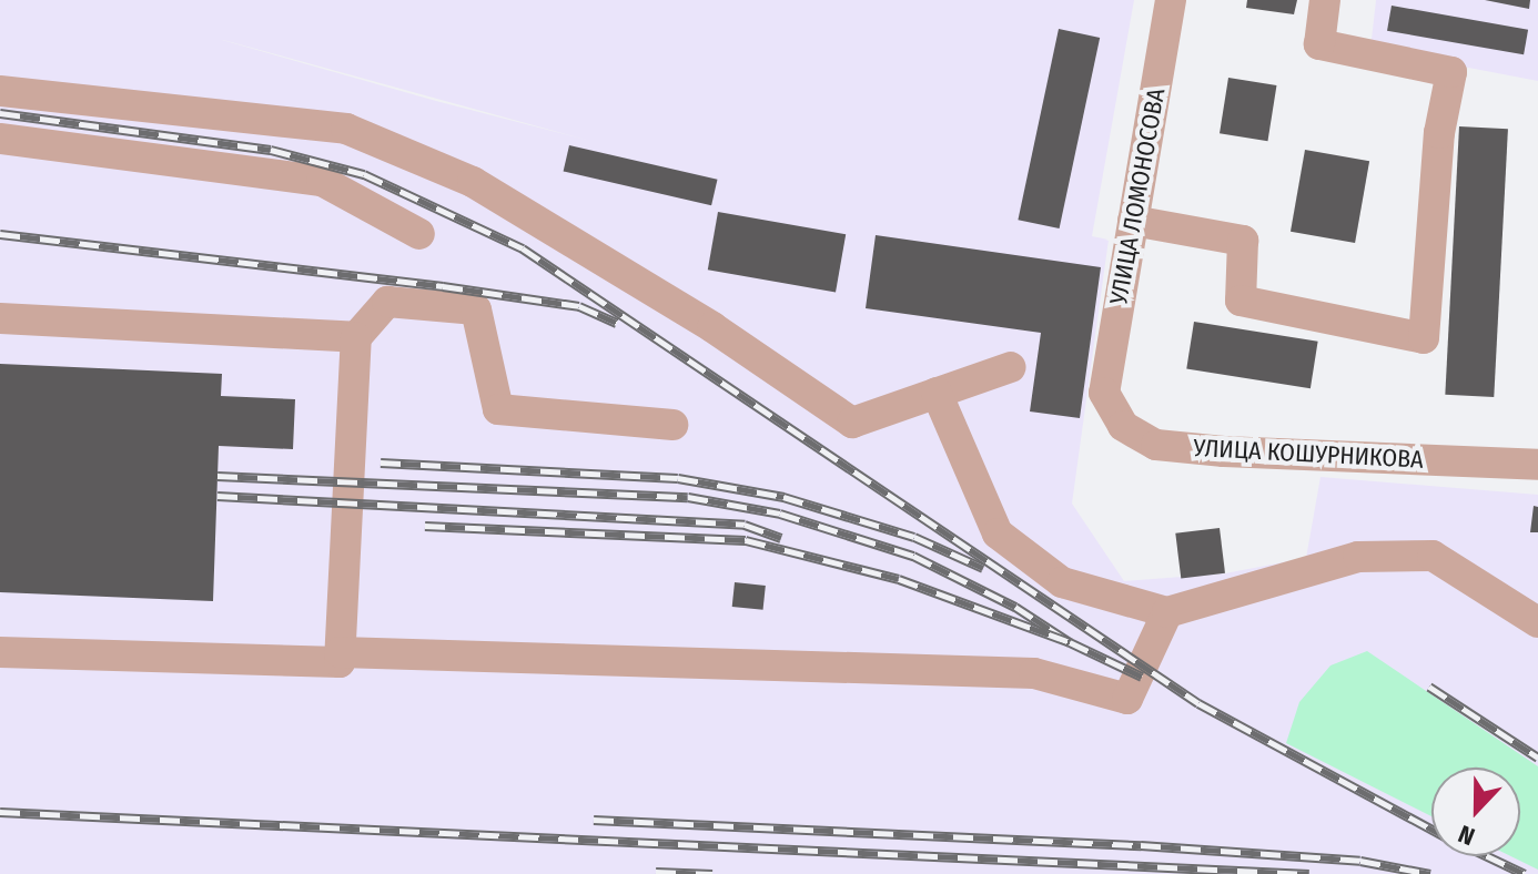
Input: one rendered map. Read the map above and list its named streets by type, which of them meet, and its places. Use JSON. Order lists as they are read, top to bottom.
{
  "streets": {
    "street": ["УЛИЦА ЛОМОНОСОВА", "УЛИЦА КОШУРНИКОВА"]
  },
  "crossings": [
    ["УЛИЦА ЛОМОНОСОВА", "УЛИЦА КОШУРНИКОВА"]
  ],
  "north": "bottom"
}
